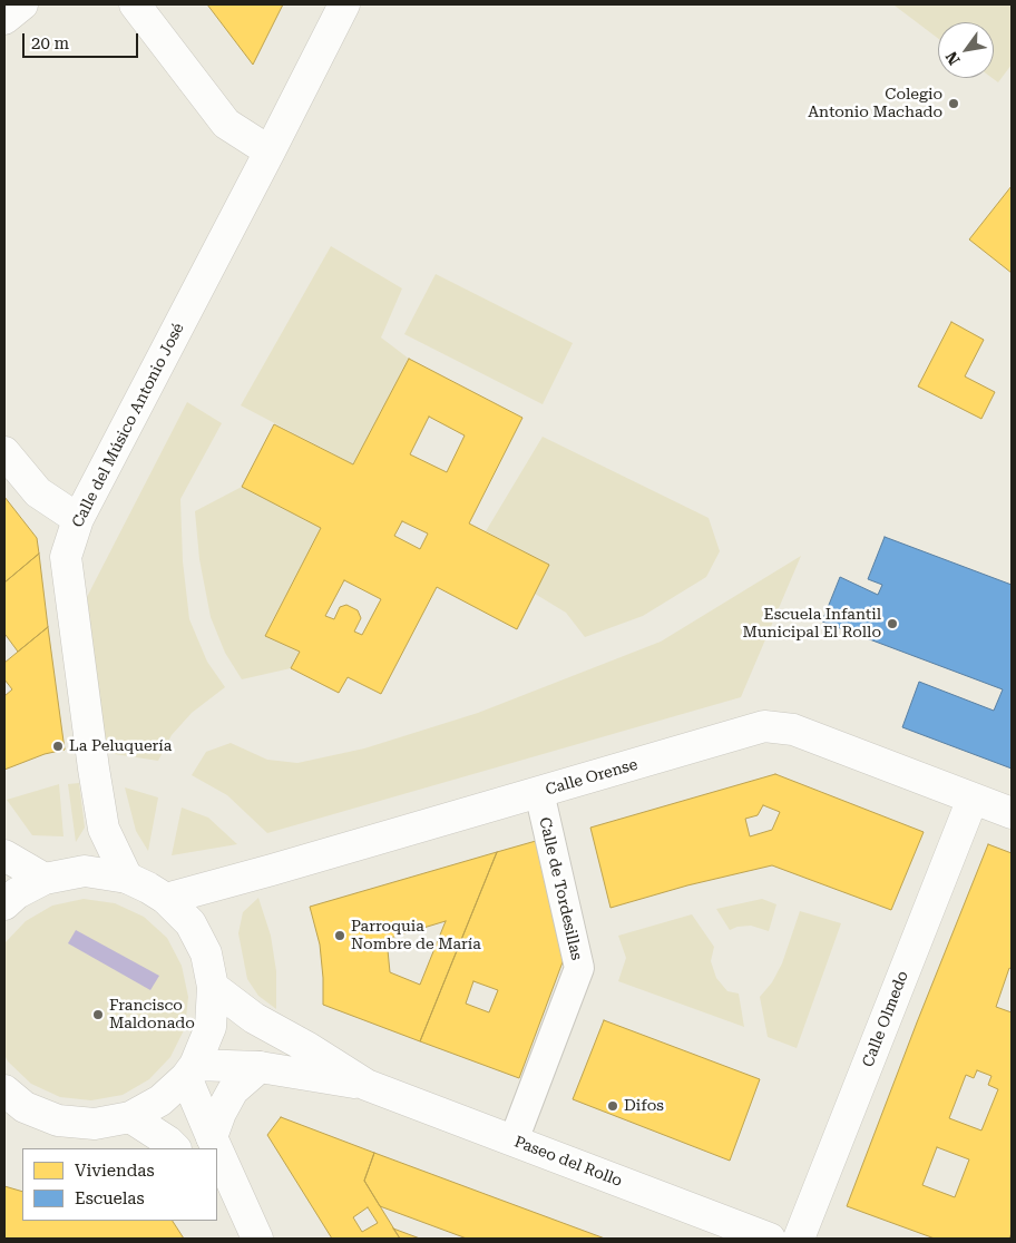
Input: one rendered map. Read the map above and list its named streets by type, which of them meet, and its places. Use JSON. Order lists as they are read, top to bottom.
{
  "streets": {
    "street": [
      "Calle del Músico Antonio José",
      "Calle Orense",
      "Calle de Tordesillas",
      "Calle Olmedo",
      "Paseo del Rollo"
    ]
  },
  "crossings": [
    ["Calle Orense", "Calle de Tordesillas"],
    ["Calle Orense", "Calle Olmedo"],
    ["Calle de Tordesillas", "Paseo del Rollo"]
  ],
  "places": [
    "Colegio Antonio Machado",
    "Escuela Infantil Municipal El Rollo",
    "La Peluquería",
    "Parroquia Nombre de María",
    "Francisco Maldonado",
    "Difos"
  ],
  "legend": ["Viviendas", "Escuelas"],
  "scale_bar": "20 m",
  "north": "bottom left"
}
